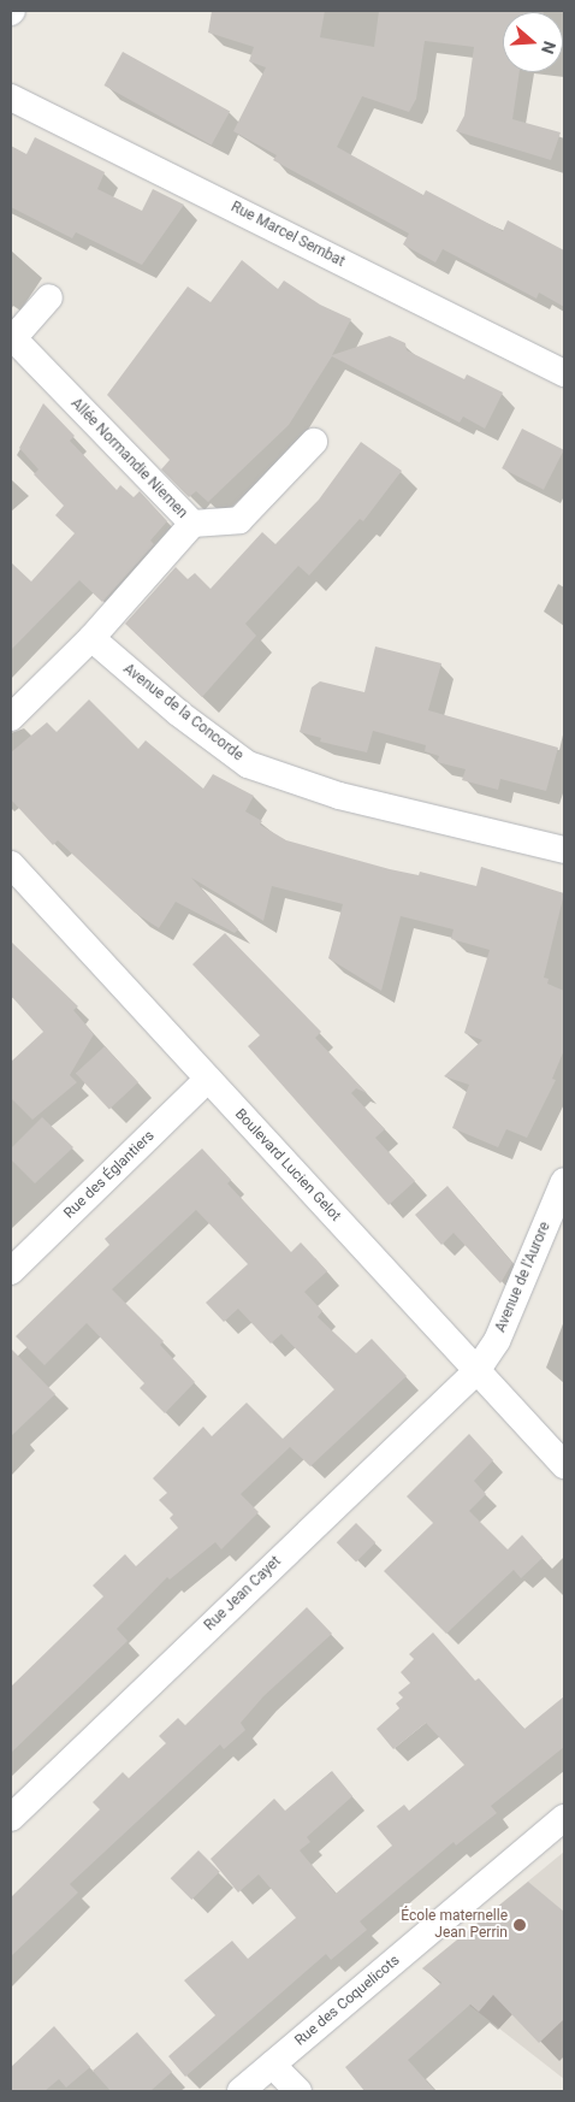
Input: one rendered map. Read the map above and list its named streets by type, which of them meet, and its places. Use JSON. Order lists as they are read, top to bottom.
{
  "streets": {
    "street": [
      "Rue Marcel Sembat",
      "Allée Normandie Niemen",
      "Avenue de la Concorde",
      "Boulevard Lucien Gelot",
      "Rue des Églantiers",
      "Avenue de l'Aurore",
      "Rue Jean Cayet",
      "Rue des Coquelicots"
    ]
  },
  "crossings": [
    ["Allée Normandie Niemen", "Avenue de la Concorde"],
    ["Boulevard Lucien Gelot", "Rue des Églantiers"],
    ["Boulevard Lucien Gelot", "Avenue de l'Aurore"],
    ["Boulevard Lucien Gelot", "Rue Jean Cayet"],
    ["Avenue de l'Aurore", "Rue Jean Cayet"]
  ],
  "places": ["École maternelle Jean Perrin"],
  "north": "right"
}
